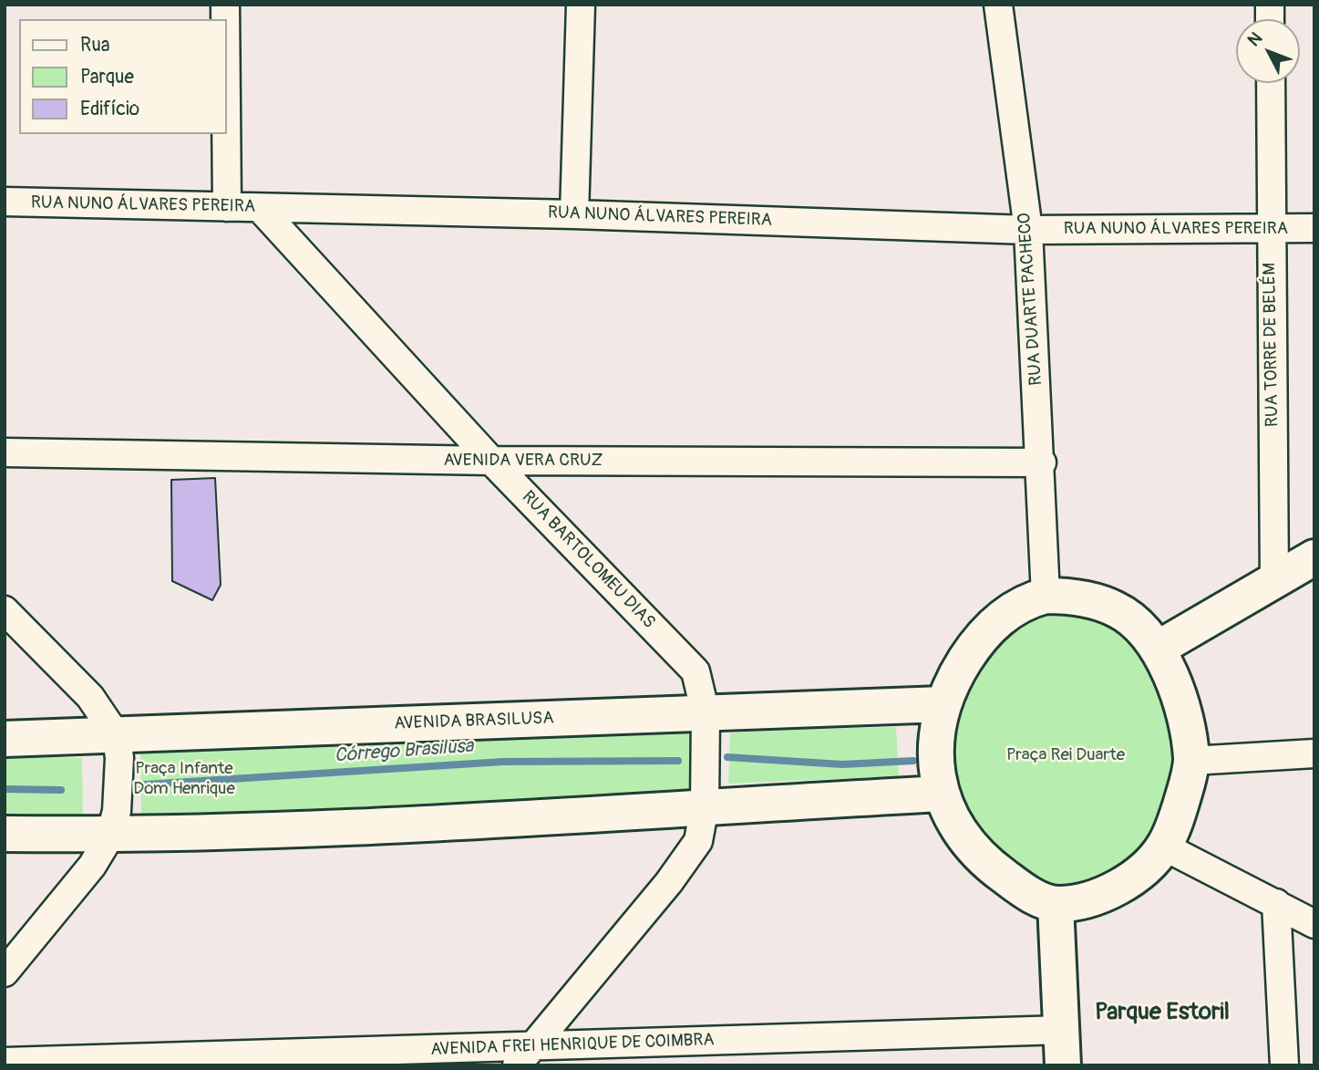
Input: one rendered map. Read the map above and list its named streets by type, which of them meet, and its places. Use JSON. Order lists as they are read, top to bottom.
{
  "streets": {
    "street": [
      "RUA NUNO ÁLVARES PEREIRA",
      "RUA DUARTE PACHECO",
      "RUA TORRE DE BELÉM",
      "AVENIDA VERA CRUZ",
      "RUA BARTOLOMEU DIAS",
      "AVENIDA BRASILUSA",
      "AVENIDA FREI HENRIQUE DE COIMBRA"
    ]
  },
  "crossings": [
    ["RUA NUNO ÁLVARES PEREIRA", "RUA DUARTE PACHECO"],
    ["RUA NUNO ÁLVARES PEREIRA", "RUA TORRE DE BELÉM"],
    ["RUA NUNO ÁLVARES PEREIRA", "RUA BARTOLOMEU DIAS"],
    ["RUA DUARTE PACHECO", "AVENIDA VERA CRUZ"],
    ["AVENIDA VERA CRUZ", "RUA BARTOLOMEU DIAS"],
    ["RUA BARTOLOMEU DIAS", "AVENIDA BRASILUSA"],
    ["RUA BARTOLOMEU DIAS", "AVENIDA FREI HENRIQUE DE COIMBRA"]
  ],
  "districts": ["Parque Estoril"],
  "water": ["Córrego Brasilusa"],
  "parks": ["Praça Rei Duarte", "Praça Infante Dom Henrique"],
  "legend": ["Rua", "Parque", "Edifício"],
  "north": "top left"
}
